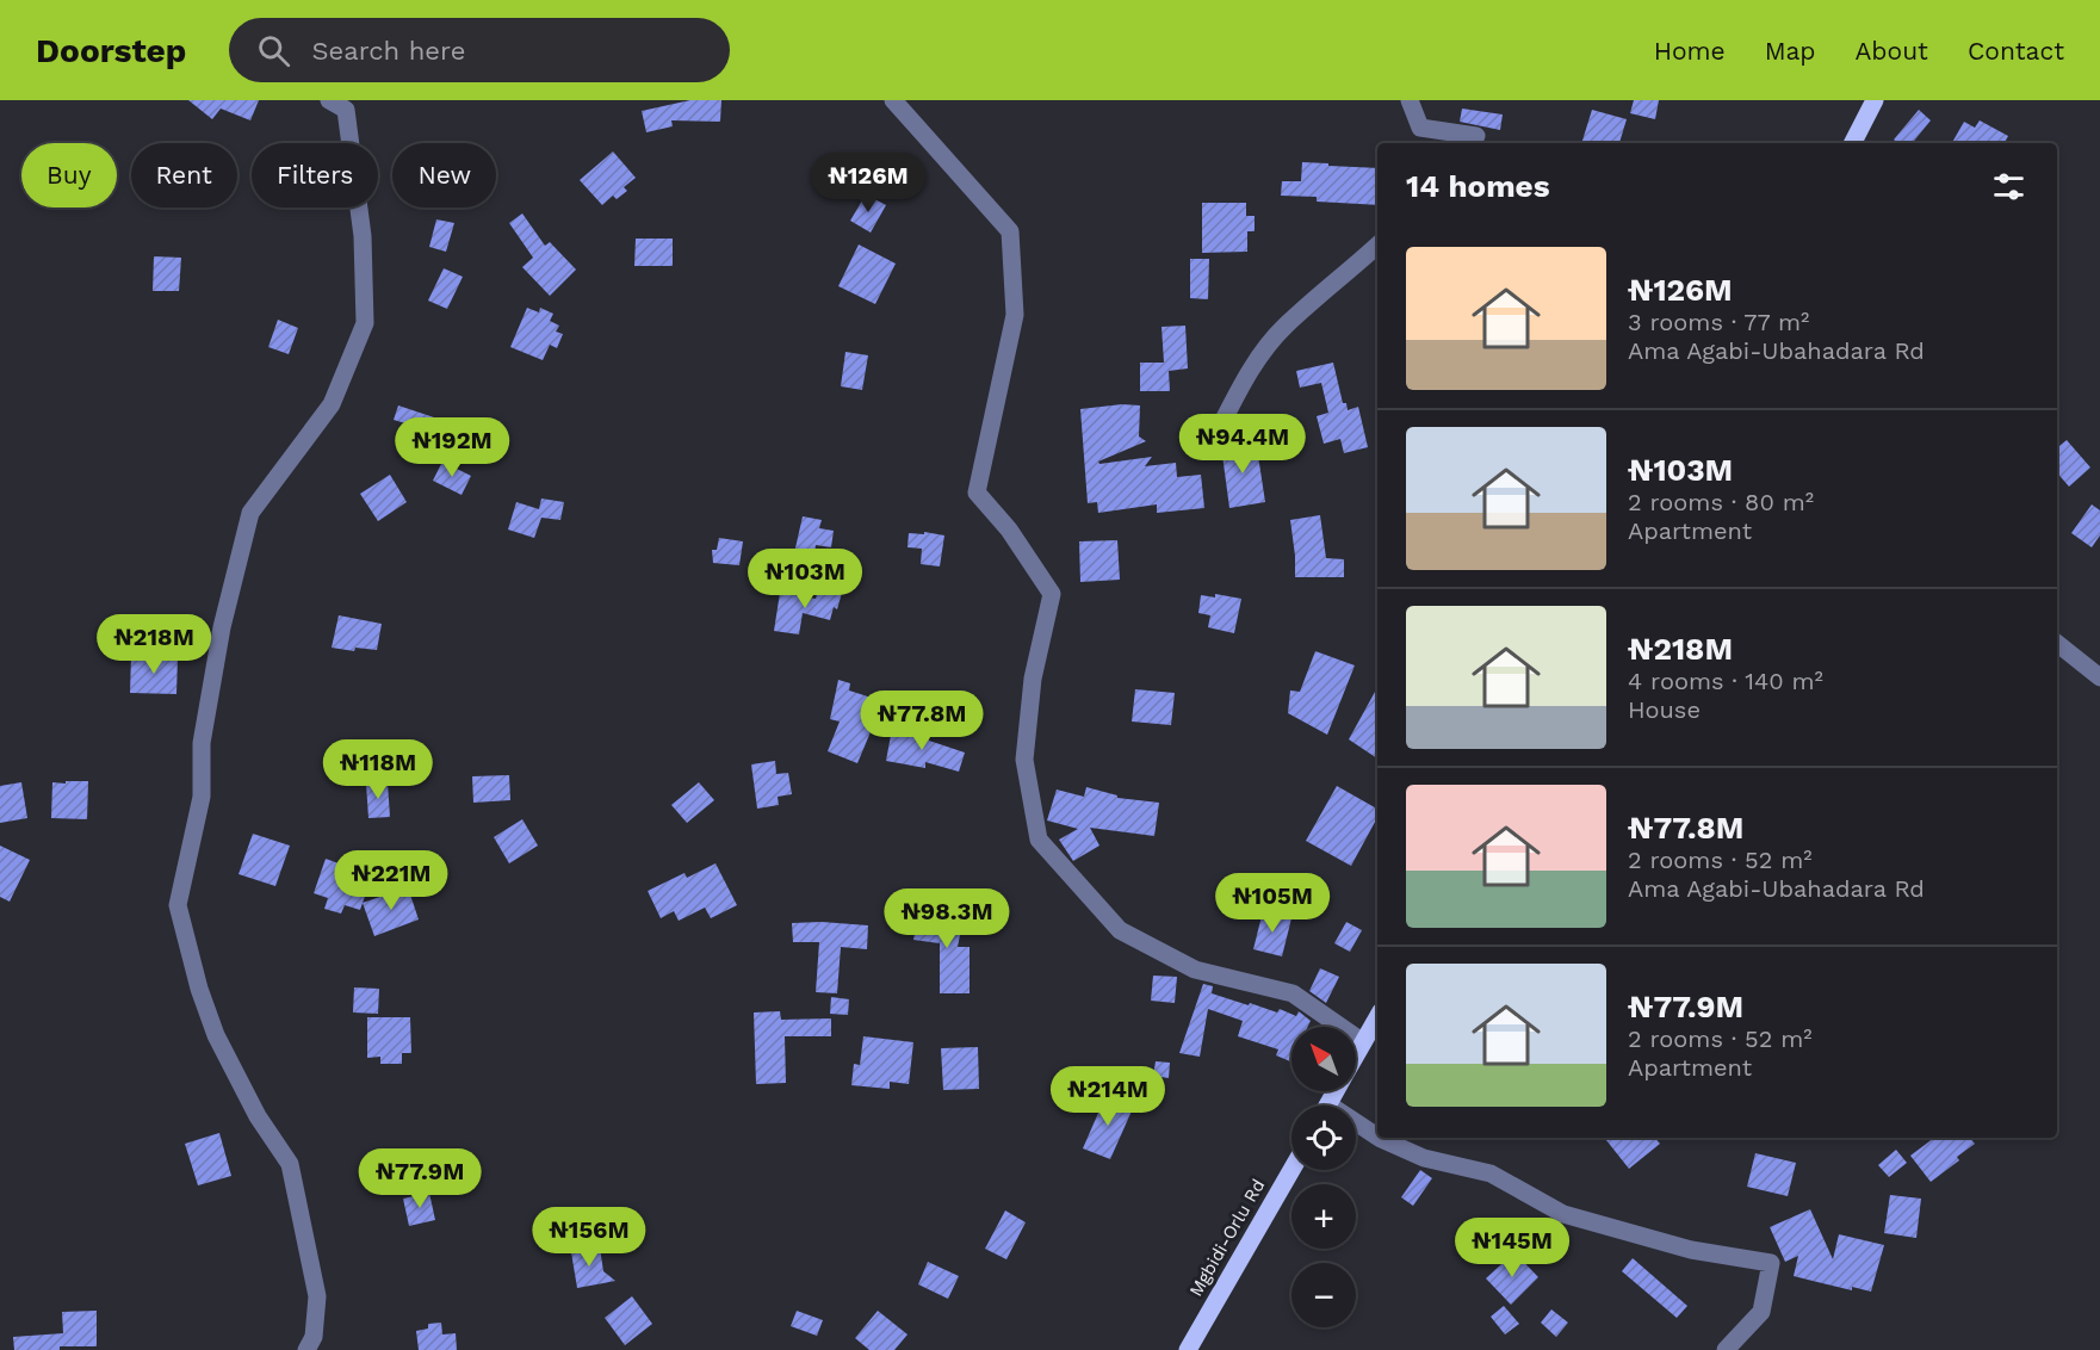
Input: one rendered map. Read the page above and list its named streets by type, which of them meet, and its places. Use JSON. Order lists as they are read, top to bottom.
{
  "streets": {
    "main road": ["Mgbidi-Orlu Rd"]
  },
  "north": "top left",
  "page": {
    "header": "Doorstep",
    "search": "Search here",
    "nav": [
      "Home",
      "Map",
      "About",
      "Contact"
    ],
    "chip": [
      "Buy",
      "Rent",
      "Filters",
      "New"
    ],
    "heading": "14 homes",
    "price": [
      "₦126M",
      "₦94.4M",
      "₦192M",
      "₦103M",
      "₦218M",
      "₦77.8M",
      "₦118M",
      "₦221M",
      "₦105M",
      "₦98.3M",
      "₦214M",
      "₦77.9M",
      "₦156M",
      "₦145M"
    ],
    "list": [
      {
        "name": "₦126M",
        "note": "3 rooms · 77 m² · Ama Agabi-Ubahadara Rd"
      },
      {
        "name": "₦103M",
        "note": "2 rooms · 80 m² · Apartment"
      },
      {
        "name": "₦218M",
        "note": "4 rooms · 140 m² · House"
      },
      {
        "name": "₦77.8M",
        "note": "2 rooms · 52 m² · Ama Agabi-Ubahadara Rd"
      },
      {
        "name": "₦77.9M",
        "note": "2 rooms · 52 m² · Apartment"
      }
    ],
    "map_buttons": ["+", "−"]
  }
}
